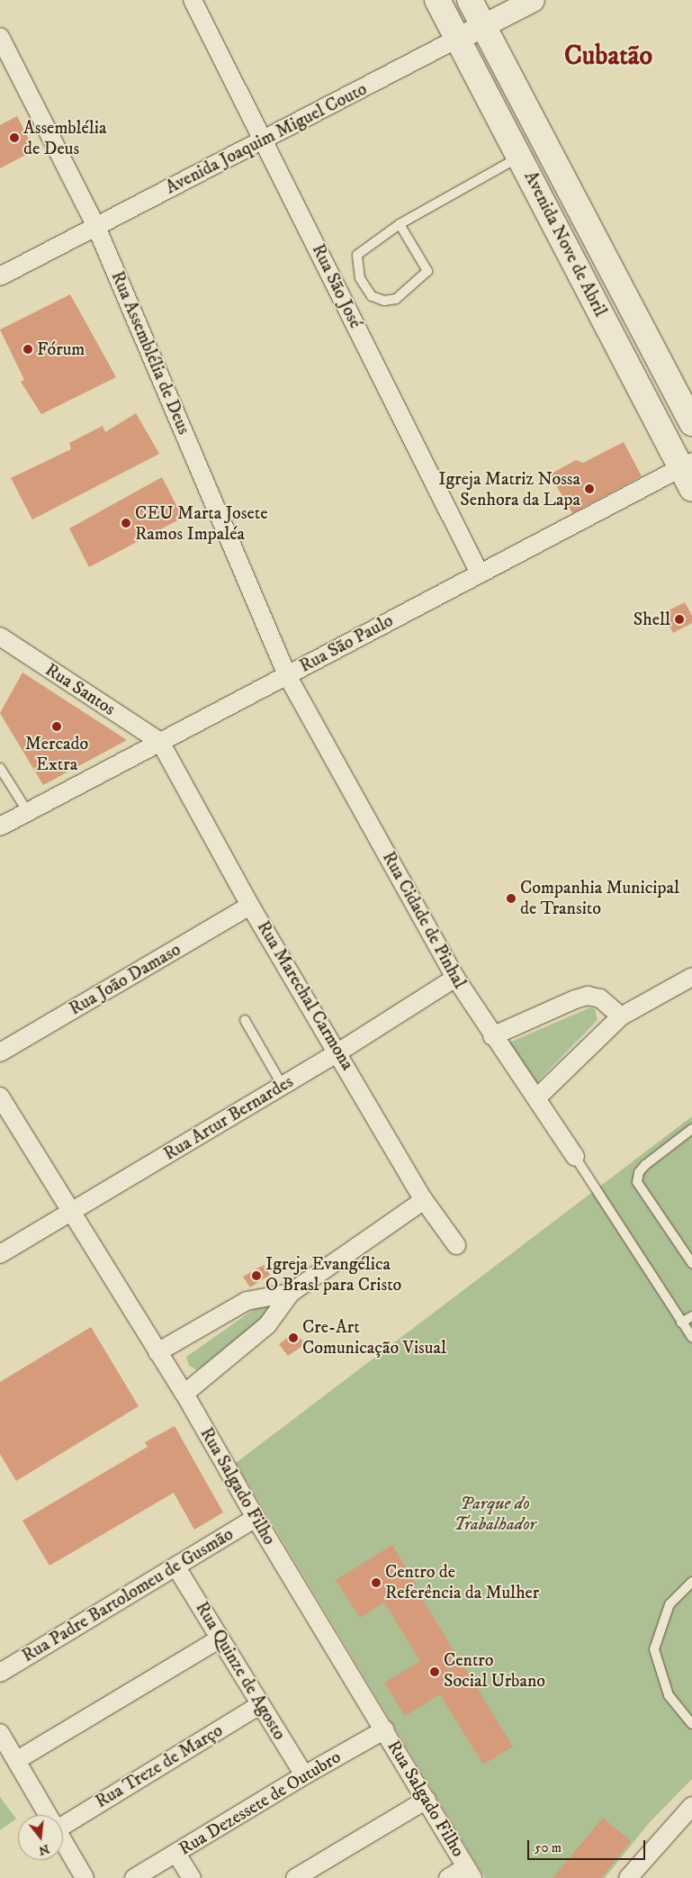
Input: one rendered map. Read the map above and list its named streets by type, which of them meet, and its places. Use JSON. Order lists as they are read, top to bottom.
{
  "streets": {
    "main road": ["Avenida Nove de Abril"],
    "street": [
      "Avenida Joaquim Miguel Couto",
      "Rua São José",
      "Rua Assemblélia de Deus",
      "Rua São Paulo",
      "Rua Santos",
      "Rua Cidade de Pinhal",
      "Rua João Damaso",
      "Rua Marechal Carmona",
      "Rua Artur Bernardes",
      "Rua Salgado Filho",
      "Rua Padre Bartolomeu de Gusmão",
      "Rua Quinze de Agosto",
      "Rua Treze de Março",
      "Rua Dezessete de Outubro"
    ]
  },
  "crossings": [
    ["Avenida Joaquim Miguel Couto", "Avenida Nove de Abril"],
    ["Avenida Joaquim Miguel Couto", "Rua São José"],
    ["Avenida Joaquim Miguel Couto", "Rua Assemblélia de Deus"],
    ["Avenida Nove de Abril", "Rua São Paulo"],
    ["Rua São José", "Rua São Paulo"],
    ["Rua Assemblélia de Deus", "Rua São Paulo"],
    ["Rua Assemblélia de Deus", "Rua Cidade de Pinhal"],
    ["Rua São Paulo", "Rua Santos"],
    ["Rua São Paulo", "Rua Cidade de Pinhal"],
    ["Rua São Paulo", "Rua Marechal Carmona"],
    ["Rua Santos", "Rua Marechal Carmona"],
    ["Rua Cidade de Pinhal", "Rua Artur Bernardes"],
    ["Rua João Damaso", "Rua Marechal Carmona"],
    ["Rua Marechal Carmona", "Rua Artur Bernardes"],
    ["Rua Artur Bernardes", "Rua Salgado Filho"],
    ["Rua Salgado Filho", "Rua Padre Bartolomeu de Gusmão"],
    ["Rua Salgado Filho", "Rua Dezessete de Outubro"],
    ["Rua Padre Bartolomeu de Gusmão", "Rua Quinze de Agosto"],
    ["Rua Quinze de Agosto", "Rua Treze de Março"],
    ["Rua Quinze de Agosto", "Rua Dezessete de Outubro"]
  ],
  "districts": ["Cubatão"],
  "parks": ["Parque do Trabalhador"],
  "places": [
    "Assemblélia de Deus",
    "Fórum",
    "Igreja Matriz Nossa Senhora da Lapa",
    "CEU Marta Josete Ramos Impaléa",
    "Shell",
    "Mercado Extra",
    "Companhia Municipal de Transito",
    "Igreja Evangélica O Brasl para Cristo",
    "Cre-Art Comunicação Visual",
    "Centro de Referência da Mulher",
    "Centro Social Urbano"
  ],
  "scale_bar": "50 m",
  "north": "bottom"
}
